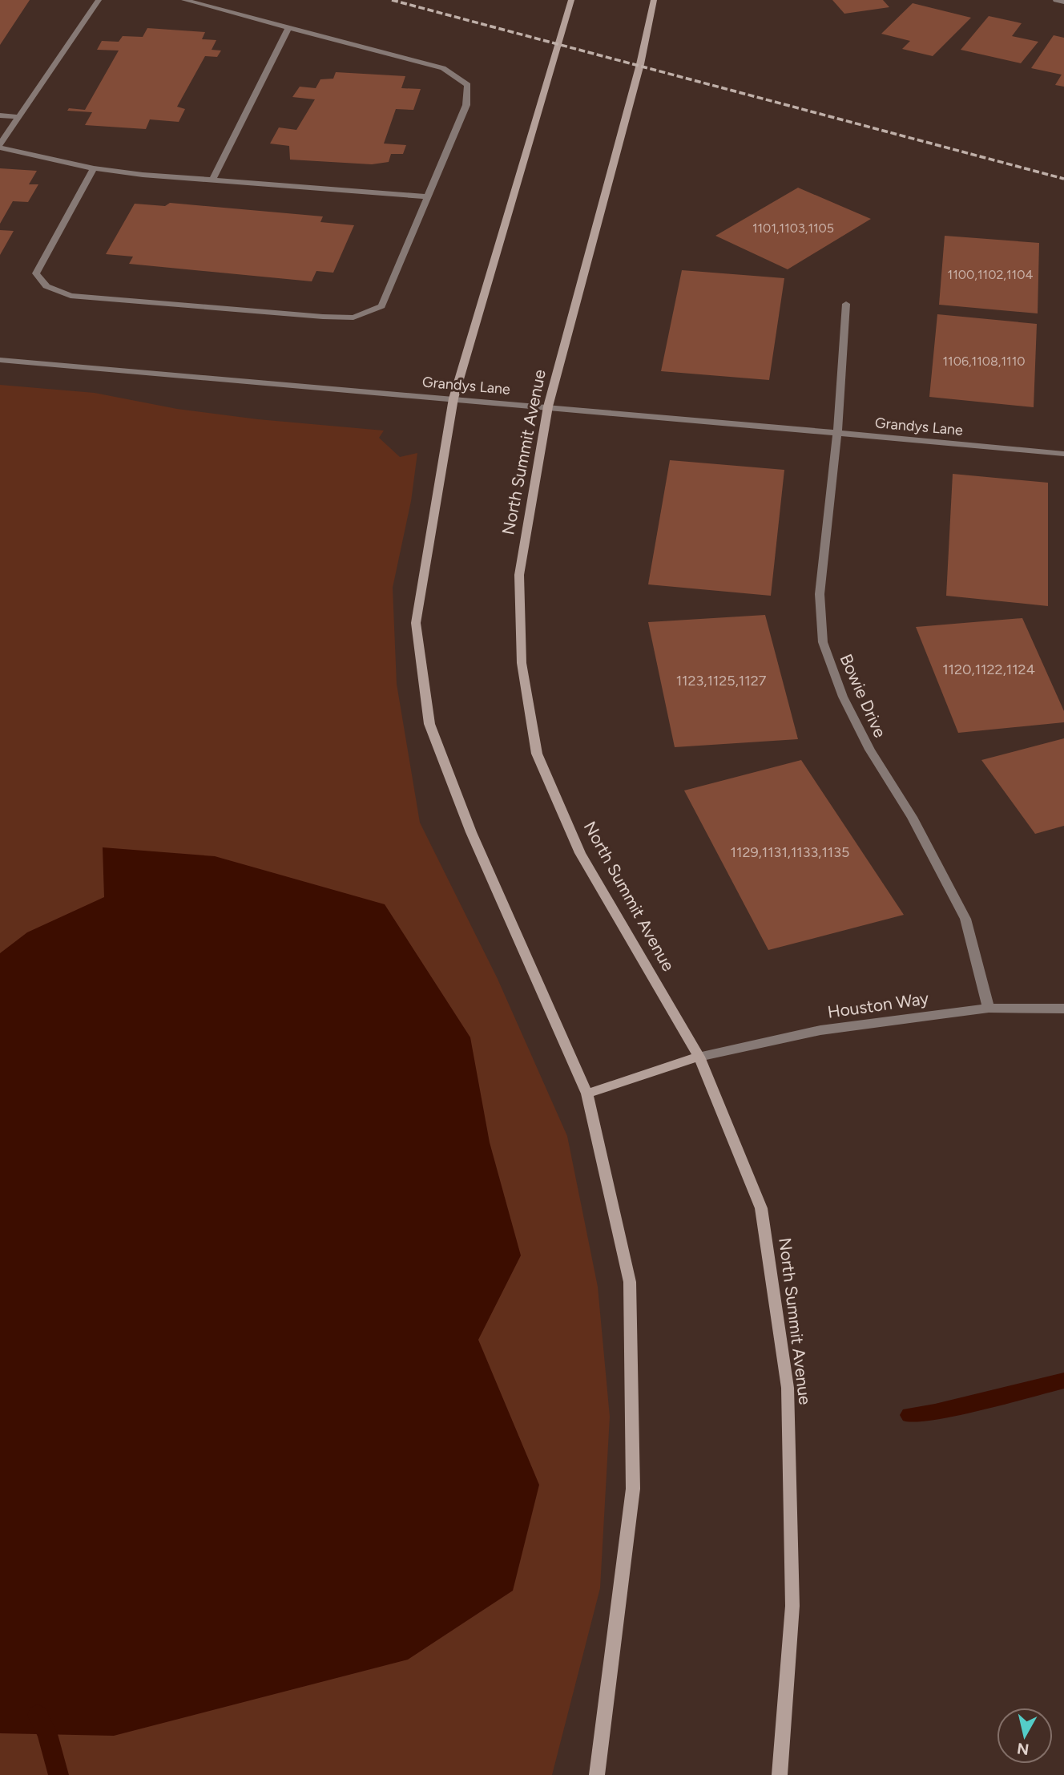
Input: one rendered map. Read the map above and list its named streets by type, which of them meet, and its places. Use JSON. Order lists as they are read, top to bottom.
{
  "streets": {
    "main road": ["North Summit Avenue"],
    "street": ["Grandys Lane", "Bowie Drive", "Houston Way"]
  },
  "crossings": [
    ["Grandys Lane", "North Summit Avenue"],
    ["Grandys Lane", "Bowie Drive"],
    ["North Summit Avenue", "Houston Way"],
    ["Bowie Drive", "Houston Way"]
  ],
  "house_numbers": [
    "1101,1103,1105",
    "1100,1102,1104",
    "1106,1108,1110",
    "1120,1122,1124",
    "1123,1125,1127",
    "1129,1131,1133,1135"
  ],
  "north": "bottom"
}
